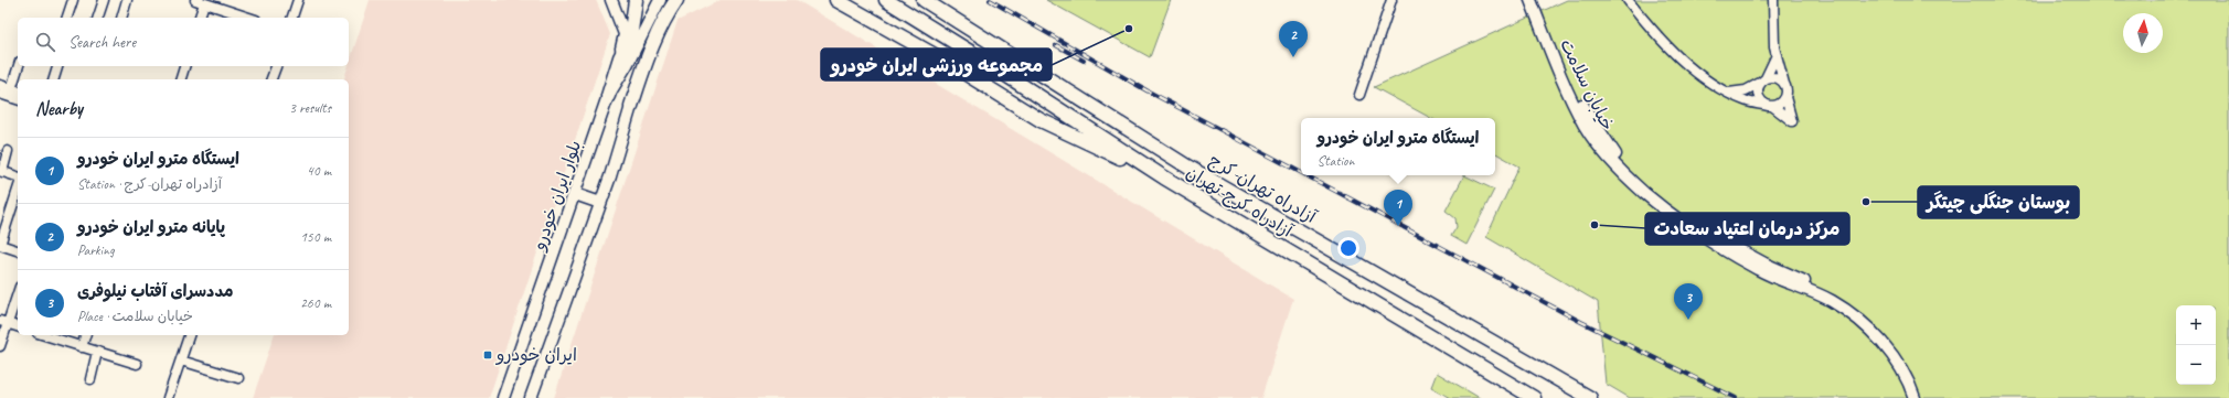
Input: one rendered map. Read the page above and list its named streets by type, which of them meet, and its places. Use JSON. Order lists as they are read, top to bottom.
{
  "streets": {
    "highway": ["آزادراه تهران-کرج", "آزادراه کرج-تهران"],
    "main road": ["خیابان سلامت", "بلوار ایران خودرو"]
  },
  "places": {
    "other": ["مجموعه ورزشی ایران خودرو", "بوستان جنگلی چیتگر", "مرکز درمان اعتیاد سعادت"],
    "transit": ["ایران خودرو"]
  },
  "north": "top",
  "page": {
    "search": "Search here",
    "pins": ["2", "1", "3"],
    "heading": ["Nearby", "3 results"],
    "popup": ["ایستگاه مترو ایران خودرو", "Station"],
    "list": [
      {
        "mark": "1",
        "name": "ایستگاه مترو ایران خودرو",
        "note": "Station · آزادراه تهران-کرج",
        "value": "40 m"
      },
      {
        "mark": "2",
        "name": "پایانه مترو ایران خودرو",
        "note": "Parking",
        "value": "150 m"
      },
      {
        "mark": "3",
        "name": "مددسرای آفتاب نیلوفری",
        "note": "Place · خیابان سلامت",
        "value": "260 m"
      }
    ],
    "map_buttons": ["+", "−"]
  }
}
